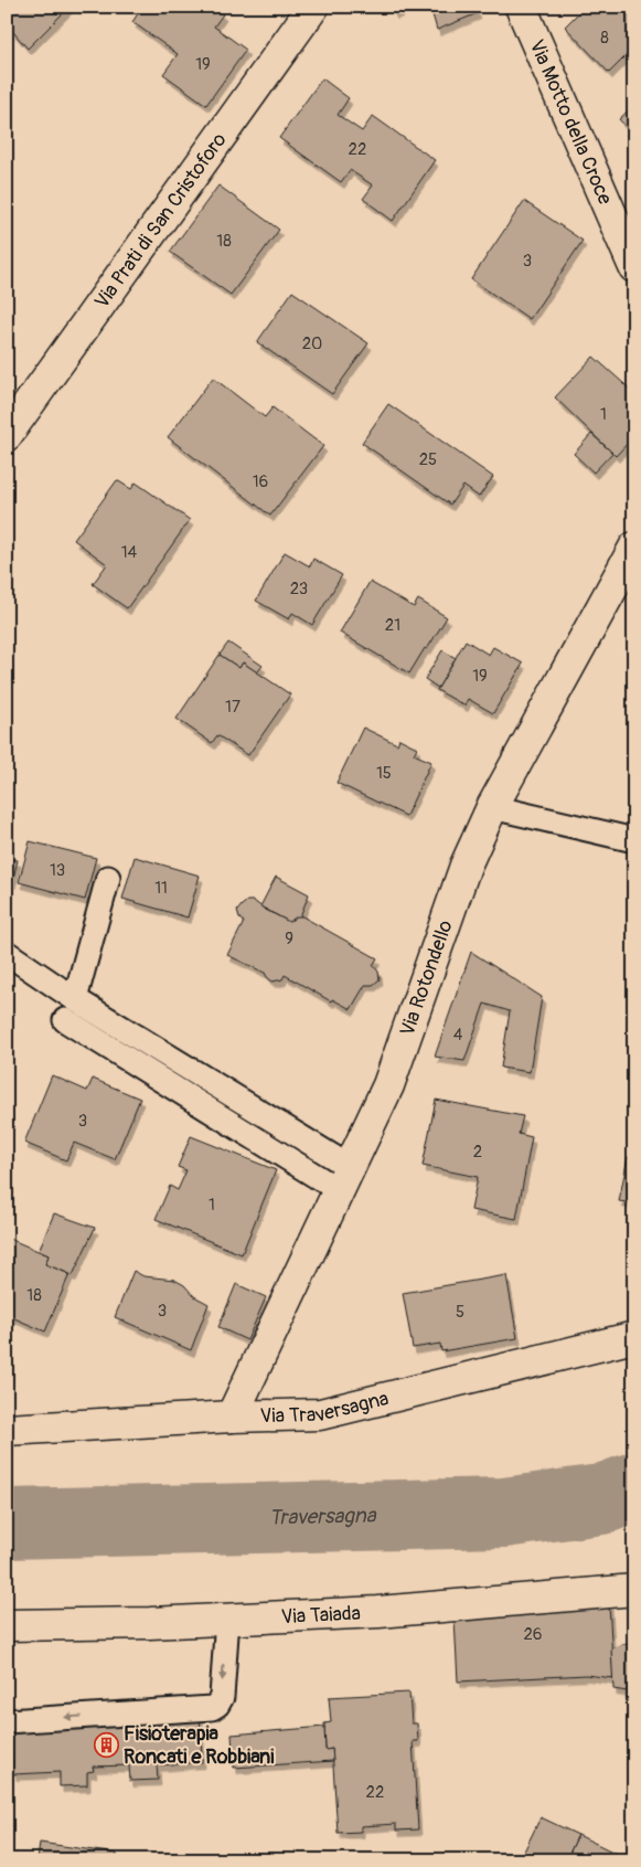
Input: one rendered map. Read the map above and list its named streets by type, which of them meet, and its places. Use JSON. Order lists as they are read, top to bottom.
{
  "streets": {
    "street": [
      "Via Motto della Croce",
      "Via Prati di San Cristoforo",
      "Via Rotondello",
      "Via Traversagna",
      "Via Taiada"
    ]
  },
  "crossings": [
    ["Via Rotondello", "Via Traversagna"]
  ],
  "water": ["Traversagna"],
  "places": {
    "building": ["Fisioterapia Roncati e Robbiani"]
  },
  "house_numbers": [
    "8",
    "19",
    "22",
    "18",
    "3",
    "20",
    "1",
    "25",
    "16",
    "14",
    "23",
    "21",
    "19",
    "17",
    "15",
    "13",
    "11",
    "9",
    "4",
    "3",
    "2",
    "1",
    "18",
    "3",
    "5",
    "26",
    "22"
  ]
}
